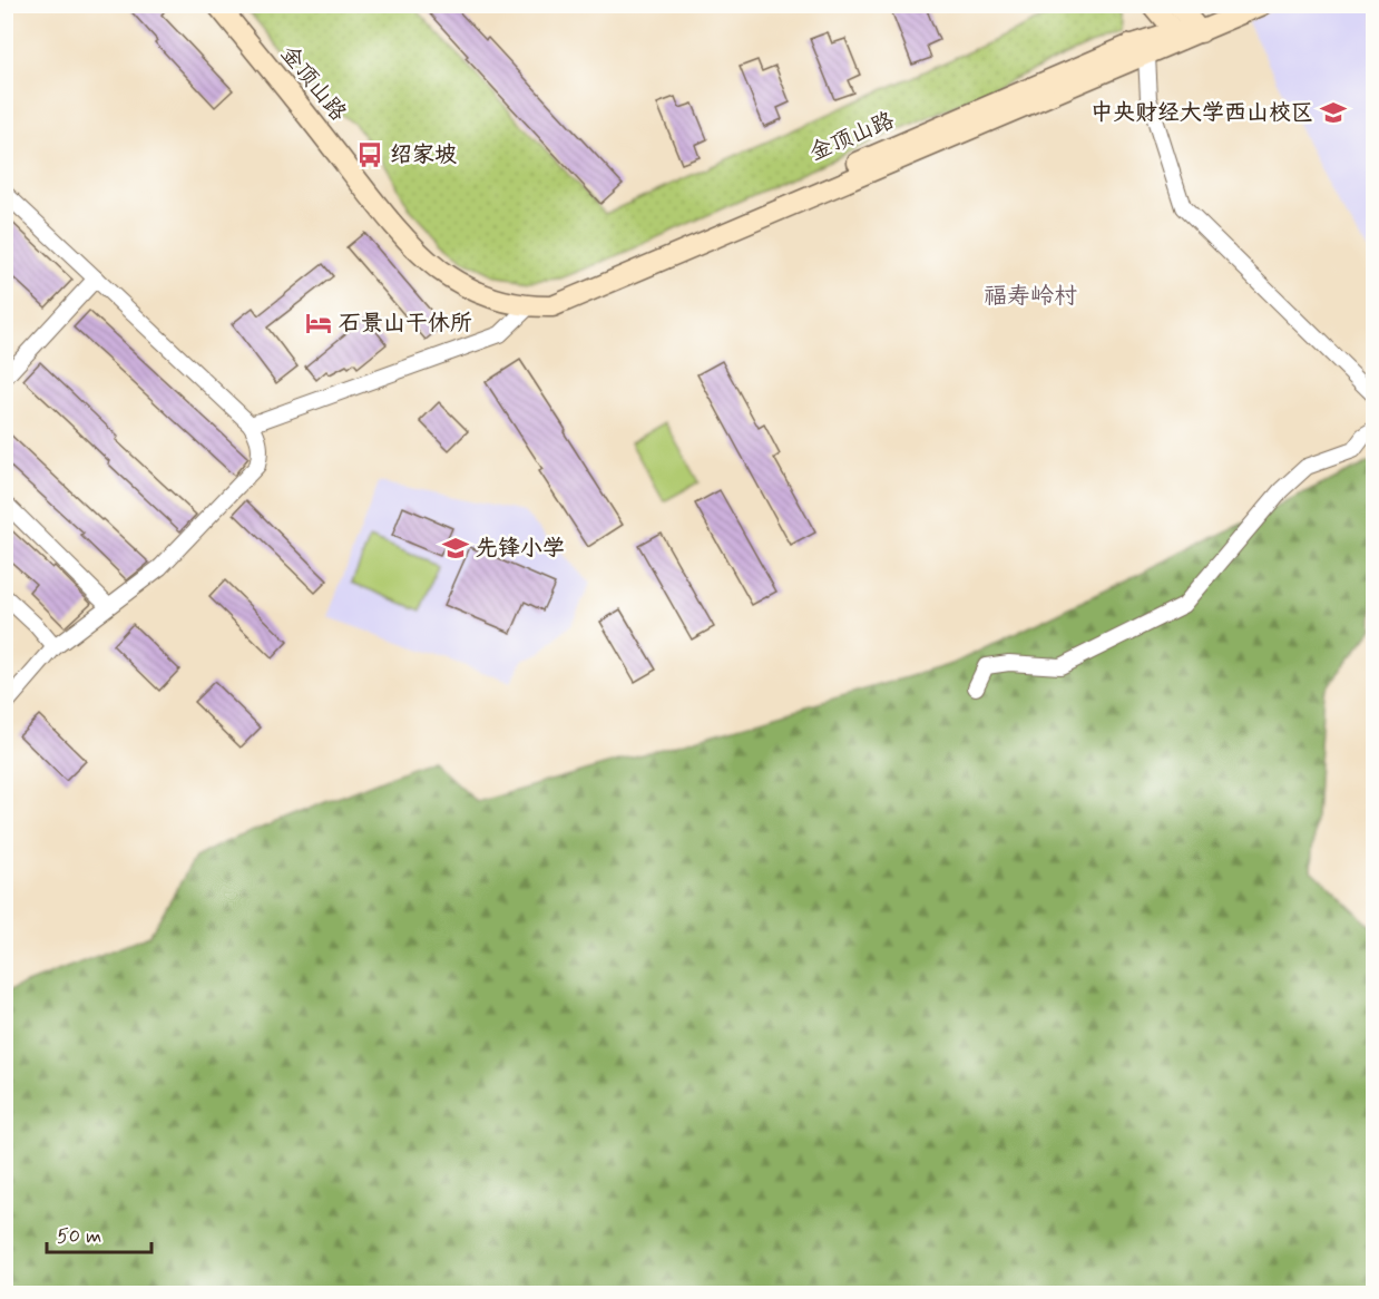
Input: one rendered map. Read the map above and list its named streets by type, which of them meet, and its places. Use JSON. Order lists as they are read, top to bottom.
{
  "streets": {
    "street": ["金顶山路"]
  },
  "districts": ["福寿岭村"],
  "places": {
    "school or university": ["中央财经大学西山校区", "先锋小学"],
    "bus stop": ["绍家坡"],
    "hotel": ["石景山干休所"]
  },
  "scale_bar": "50 m"
}
